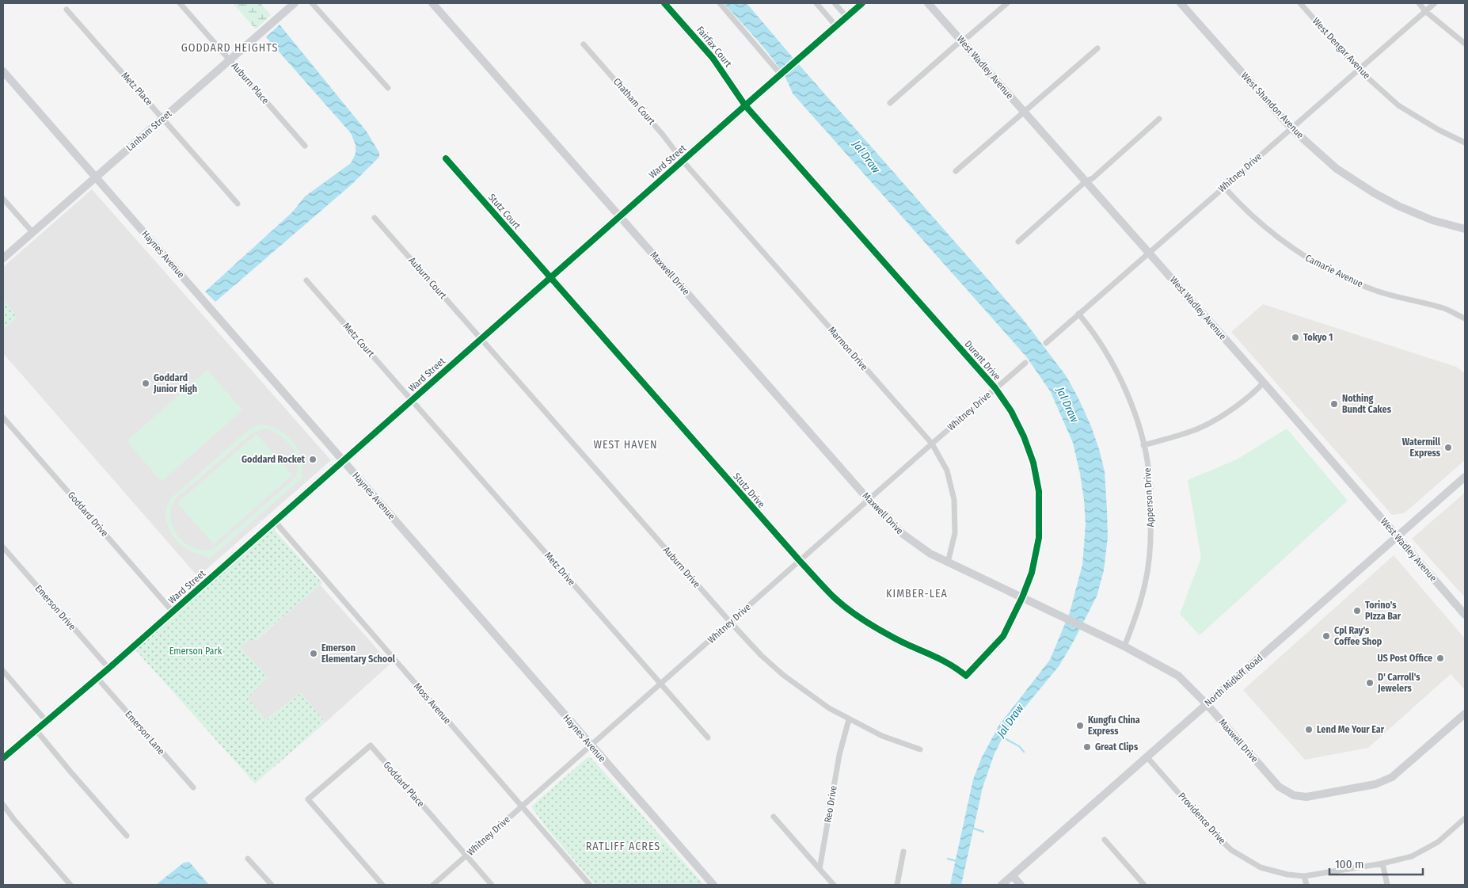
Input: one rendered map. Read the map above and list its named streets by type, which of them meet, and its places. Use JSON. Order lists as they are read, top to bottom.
{
  "streets": {
    "street": [
      "Fairfax Court",
      "West Dengar Avenue",
      "West Wadley Avenue",
      "Auburn Place",
      "Metz Place",
      "Chatham Court",
      "West Shandon Avenue",
      "Lanham Street",
      "Ward Street",
      "Whitney Drive",
      "Stutz Court",
      "Haynes Avenue",
      "Camarie Avenue",
      "Maxwell Drive",
      "Auburn Court",
      "Metz Court",
      "Marmon Drive",
      "Durant Drive",
      "Stutz Drive",
      "Apperson Drive",
      "Goddard Drive",
      "Auburn Drive",
      "Metz Drive",
      "Emerson Drive",
      "North Midkiff Road",
      "Moss Avenue",
      "Emerson Lane",
      "Goddard Place",
      "Reo Drive",
      "Providence Drive"
    ]
  },
  "crossings": [
    ["Fairfax Court", "Ward Street"],
    ["Fairfax Court", "Durant Drive"],
    ["West Dengar Avenue", "Whitney Drive"],
    ["West Wadley Avenue", "Whitney Drive"],
    ["West Wadley Avenue", "North Midkiff Road"],
    ["Auburn Place", "Lanham Street"],
    ["Metz Place", "Lanham Street"],
    ["Chatham Court", "Ward Street"],
    ["Chatham Court", "Marmon Drive"],
    ["West Shandon Avenue", "Whitney Drive"],
    ["Lanham Street", "Haynes Avenue"],
    ["Ward Street", "Stutz Court"],
    ["Ward Street", "Haynes Avenue"],
    ["Ward Street", "Maxwell Drive"],
    ["Ward Street", "Auburn Court"],
    ["Ward Street", "Metz Court"],
    ["Ward Street", "Marmon Drive"],
    ["Ward Street", "Durant Drive"],
    ["Ward Street", "Stutz Drive"],
    ["Ward Street", "Goddard Drive"],
    ["Ward Street", "Auburn Drive"],
    ["Ward Street", "Metz Drive"],
    ["Ward Street", "Emerson Drive"],
    ["Ward Street", "Moss Avenue"],
    ["Ward Street", "Emerson Lane"],
    ["Whitney Drive", "Haynes Avenue"],
    ["Whitney Drive", "Camarie Avenue"],
    ["Whitney Drive", "Maxwell Drive"],
    ["Whitney Drive", "Marmon Drive"],
    ["Whitney Drive", "Durant Drive"],
    ["Whitney Drive", "Stutz Drive"],
    ["Whitney Drive", "Apperson Drive"],
    ["Whitney Drive", "Auburn Drive"],
    ["Whitney Drive", "Metz Drive"],
    ["Whitney Drive", "Moss Avenue"],
    ["Whitney Drive", "Goddard Place"],
    ["Stutz Court", "Stutz Drive"],
    ["Maxwell Drive", "Marmon Drive"],
    ["Maxwell Drive", "Durant Drive"],
    ["Maxwell Drive", "Apperson Drive"],
    ["Maxwell Drive", "North Midkiff Road"],
    ["Auburn Court", "Auburn Drive"],
    ["Metz Court", "Metz Drive"],
    ["Durant Drive", "Stutz Drive"],
    ["Auburn Drive", "Reo Drive"],
    ["North Midkiff Road", "Providence Drive"]
  ],
  "districts": [
    "GODDARD HEIGHTS",
    "WEST HAVEN",
    "KIMBER-LEA",
    "RATLIFF ACRES"
  ],
  "water": ["Jal Draw"],
  "parks": ["Emerson Park"],
  "places": [
    "Tokyo 1",
    "Goddard Junior High",
    "Nothing Bundt Cakes",
    "Watermill Express",
    "Goddard Rocket",
    "Torino's PIzza Bar",
    "Cpl Ray's Coffee Shop",
    "Emerson Elementary School",
    "US Post Office",
    "D' Carroll's Jewelers",
    "Kungfu China Express",
    "Lend Me Your Ear",
    "Great Clips"
  ],
  "scale_bar": "100 m"
}
